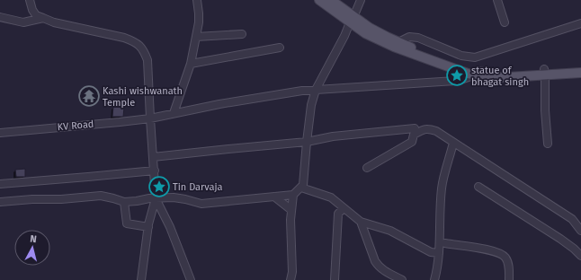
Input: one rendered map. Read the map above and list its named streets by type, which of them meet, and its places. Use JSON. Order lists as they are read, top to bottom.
{
  "streets": {
    "street": ["KV Road"]
  },
  "places": {
    "place": ["statue of bhagat singh", "Tin Darvaja"],
    "temple": ["Kashi wishwanath Temple"]
  },
  "north": "top"
}
